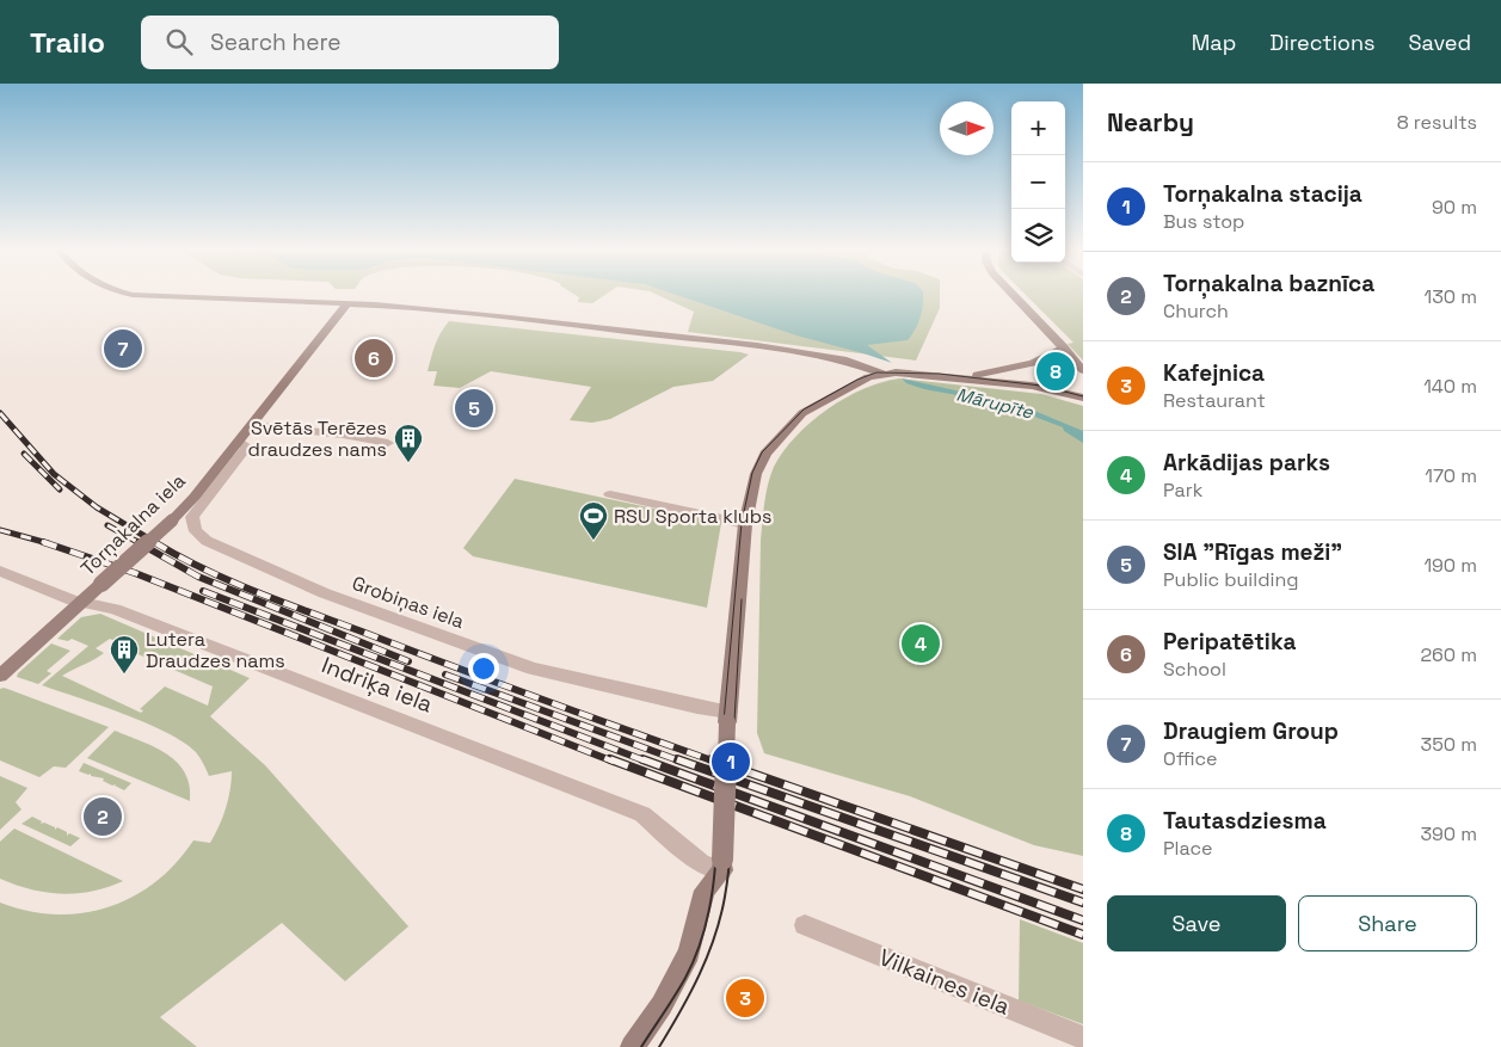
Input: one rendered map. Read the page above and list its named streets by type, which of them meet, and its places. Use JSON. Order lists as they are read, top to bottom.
{
  "streets": {
    "street": [
      "Torņakalna iela",
      "Grobiņas iela",
      "Indriķa iela",
      "Vilkaines iela"
    ]
  },
  "crossings": [
    ["Torņakalna iela", "Grobiņas iela"],
    ["Torņakalna iela", "Indriķa iela"]
  ],
  "water": ["Mārupīte"],
  "places": {
    "building": ["Svētās Terēzes draudzes nams", "Lutera Draudzes nams"],
    "sports": ["RSU Sporta klubs"]
  },
  "north": "right",
  "page": {
    "header": "Trailo",
    "search": "Search here",
    "nav": ["Map", "Directions", "Saved"],
    "heading": ["Nearby", "8 results"],
    "map_buttons": ["+", "−"],
    "list": [
      {
        "mark": "1",
        "name": "Torņakalna stacija",
        "note": "Bus stop",
        "value": "90 m"
      },
      {
        "mark": "2",
        "name": "Torņakalna baznīca",
        "note": "Church",
        "value": "130 m"
      },
      {
        "mark": "3",
        "name": "Kafejnica",
        "note": "Restaurant",
        "value": "140 m"
      },
      {
        "mark": "4",
        "name": "Arkādijas parks",
        "note": "Park",
        "value": "170 m"
      },
      {
        "mark": "5",
        "name": "SIA \"Rīgas meži\"",
        "note": "Public building",
        "value": "190 m"
      },
      {
        "mark": "6",
        "name": "Peripatētika",
        "note": "School",
        "value": "260 m"
      },
      {
        "mark": "7",
        "name": "Draugiem Group",
        "note": "Office",
        "value": "350 m"
      },
      {
        "mark": "8",
        "name": "Tautasdziesma",
        "note": "Place",
        "value": "390 m"
      }
    ],
    "pins": [
      "7",
      "6",
      "8",
      "5",
      "4",
      "1",
      "2",
      "3"
    ],
    "buttons": ["Save", "Share"]
  }
}
